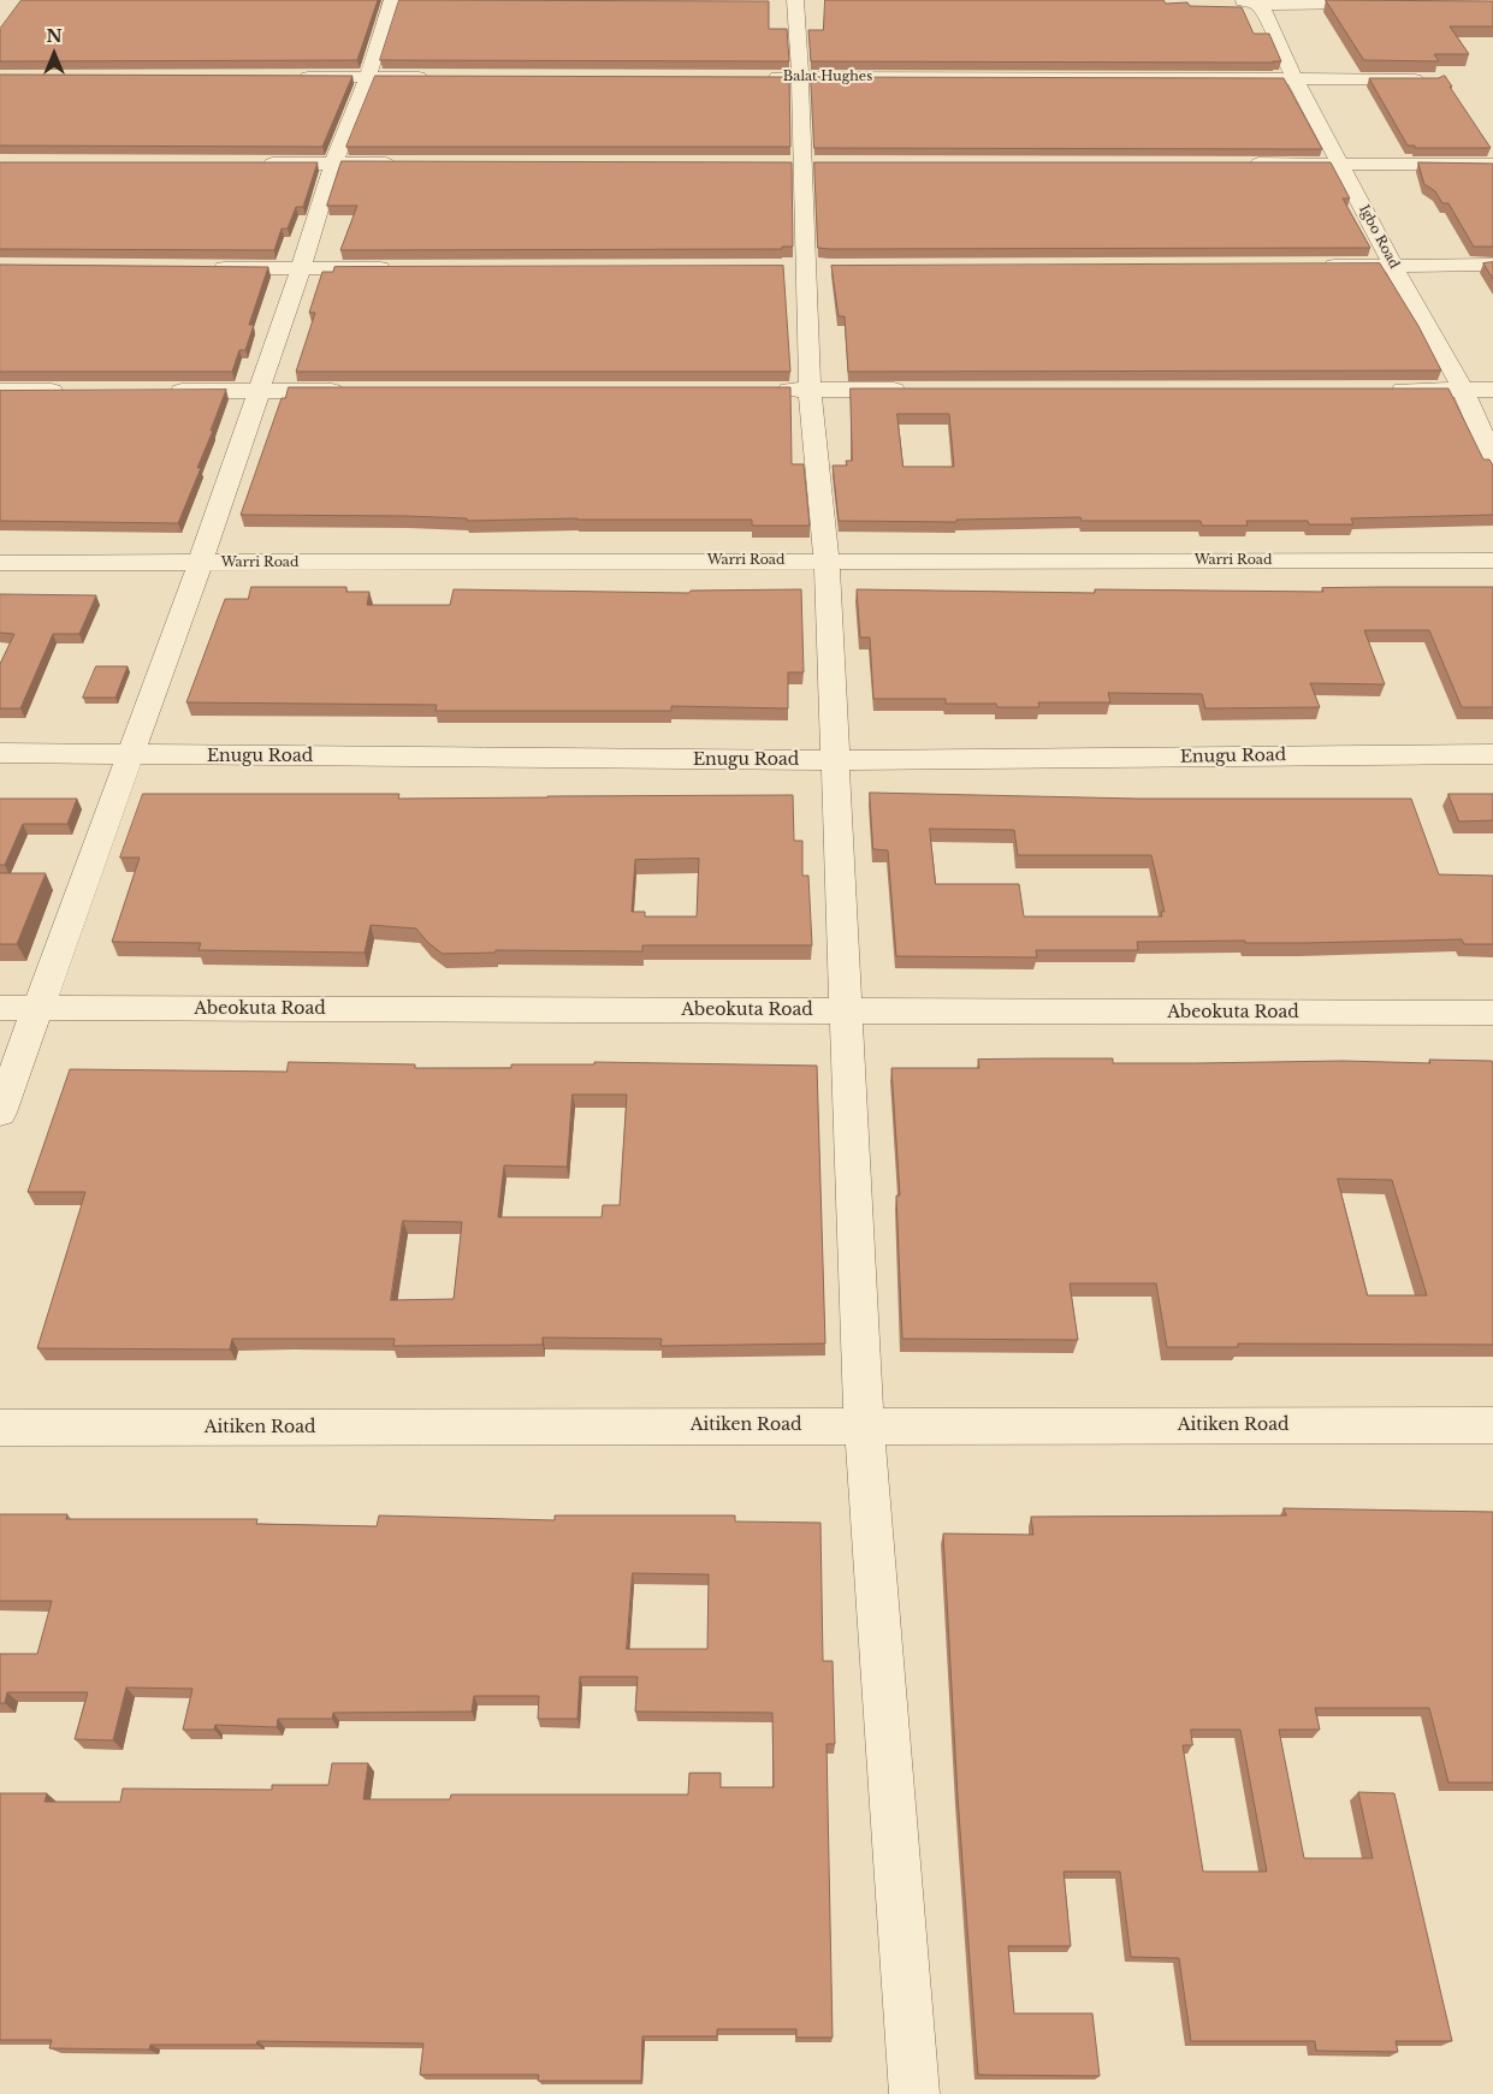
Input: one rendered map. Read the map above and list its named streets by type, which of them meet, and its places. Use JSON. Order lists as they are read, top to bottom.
{
  "streets": {
    "street": [
      "Balat Hughes",
      "Igbo Road",
      "Warri Road",
      "Enugu Road",
      "Abeokuta Road",
      "Aitiken Road"
    ]
  },
  "crossings": [
    ["Balat Hughes", "Igbo Road"]
  ],
  "north": "top"
}
